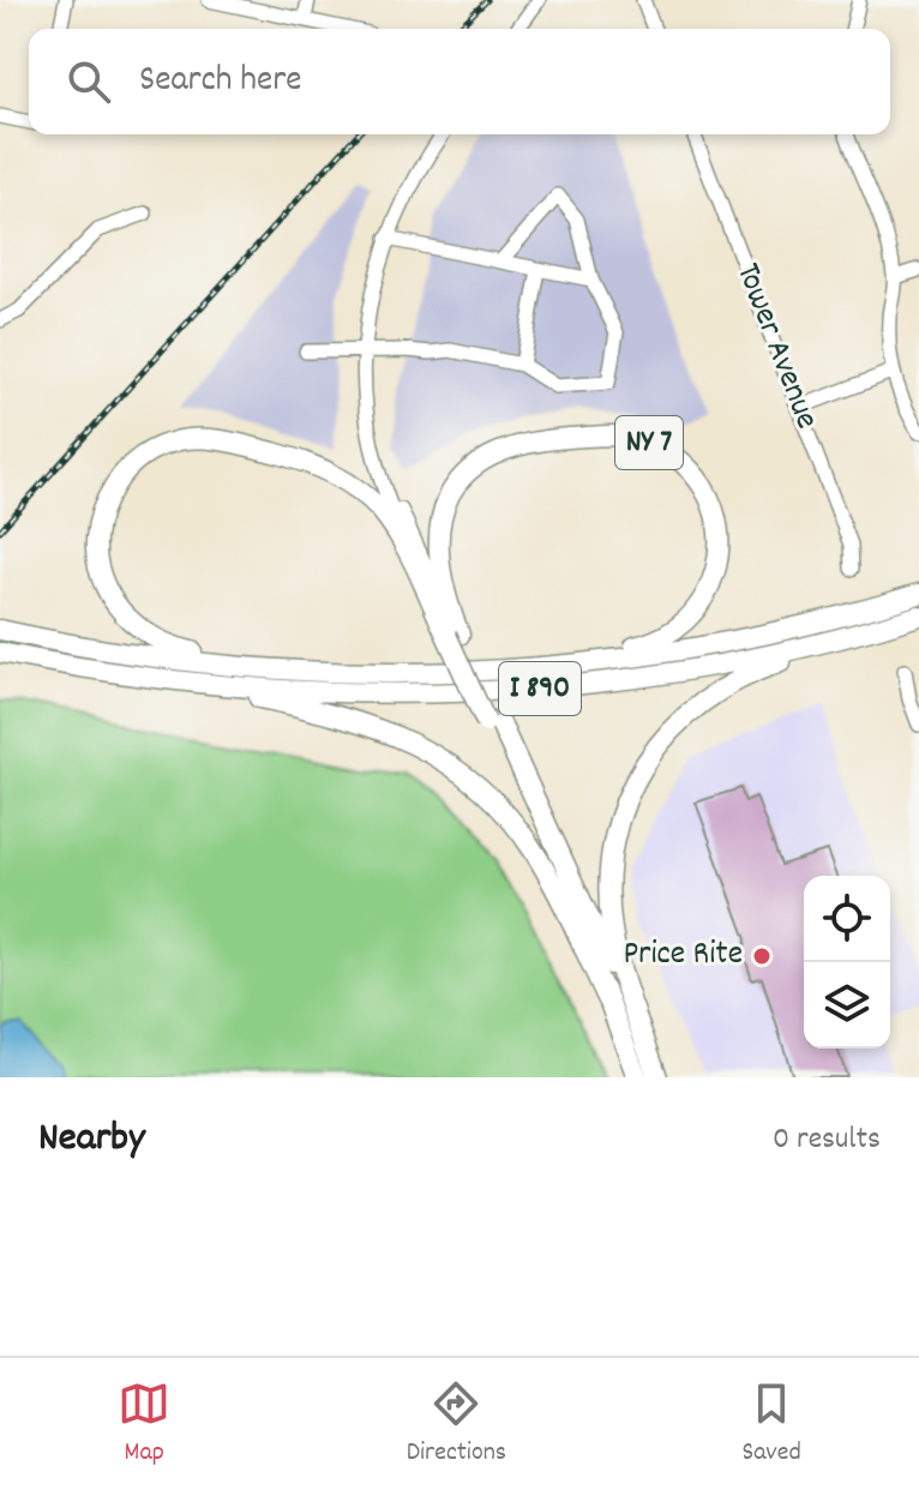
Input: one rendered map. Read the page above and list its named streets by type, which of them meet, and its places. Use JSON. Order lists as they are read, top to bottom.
{
  "streets": {
    "highway": ["NY 7", "I 890"],
    "street": ["Tower Avenue"]
  },
  "crossings": [
    ["NY 7", "I 890"]
  ],
  "places": ["Price Rite"],
  "page": {
    "search": "Search here",
    "heading": ["Nearby", "0 results"],
    "nav": ["Map", "Directions", "Saved"]
  }
}
